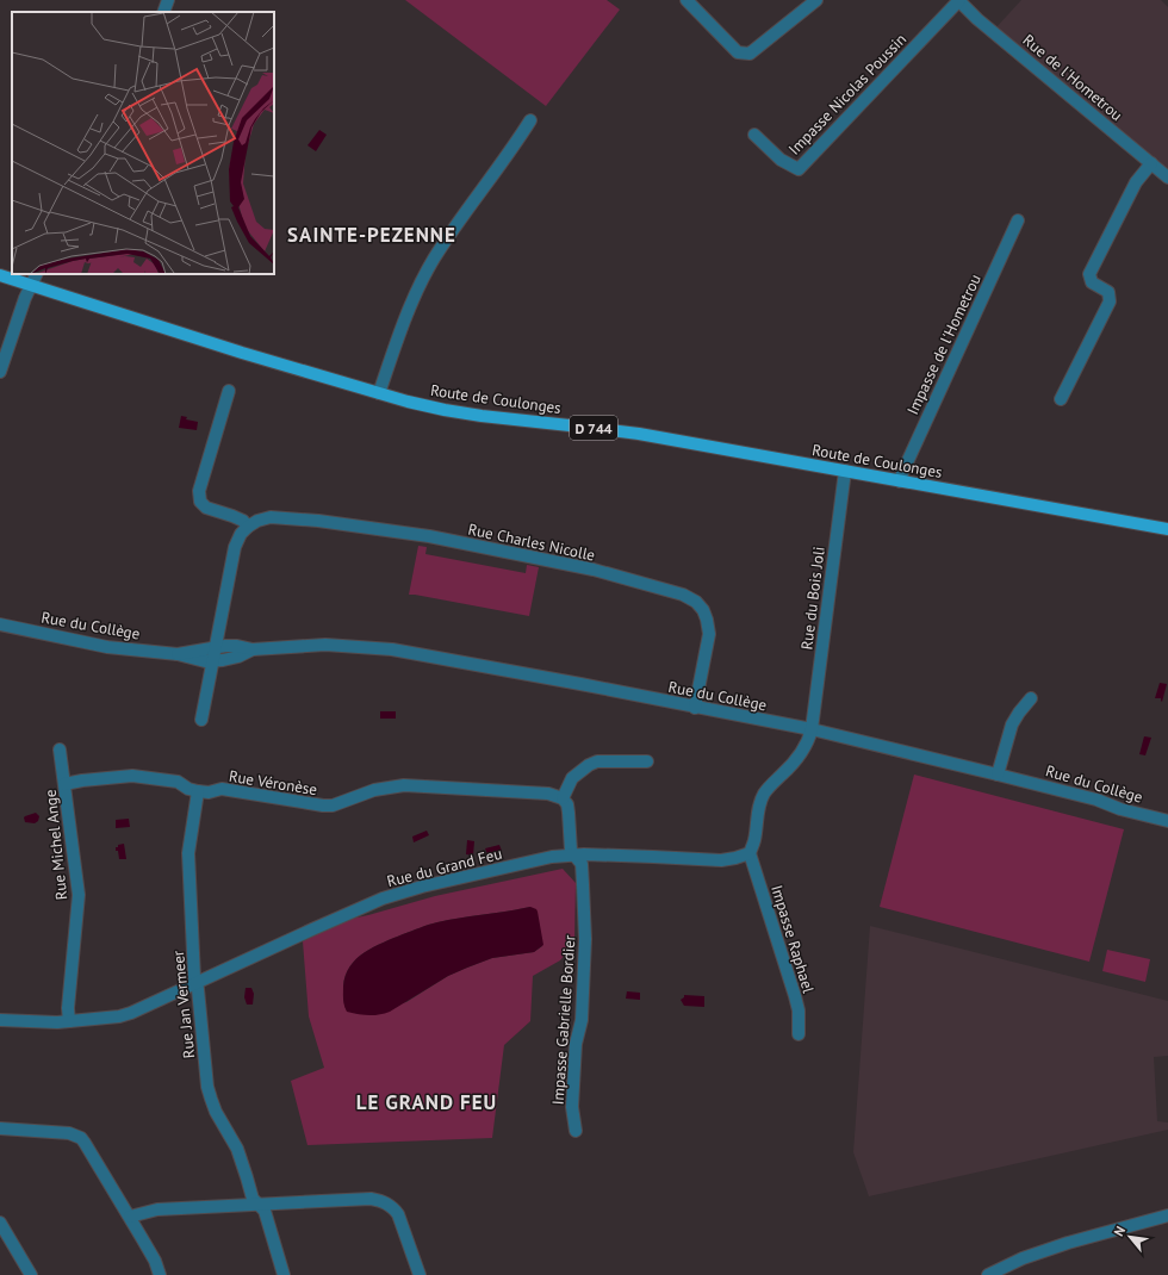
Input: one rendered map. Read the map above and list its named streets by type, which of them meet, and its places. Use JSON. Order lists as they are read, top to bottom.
{
  "streets": {
    "main road": ["Route de Coulonges", "D 744"],
    "street": [
      "Rue de l'Hometrou",
      "Impasse Nicolas Poussin",
      "Impasse de l'Hometrou",
      "Rue Charles Nicolle",
      "Rue du Bois Joli",
      "Rue du Collège",
      "Rue Véronèse",
      "Rue Michel Ange",
      "Rue du Grand Feu",
      "Impasse Raphael",
      "Rue Jan Vermeer",
      "Impasse Gabrielle Bordier"
    ]
  },
  "crossings": [
    ["Rue de l'Hometrou", "Impasse Nicolas Poussin"],
    ["Impasse de l'Hometrou", "Route de Coulonges"],
    ["Route de Coulonges", "Rue du Bois Joli"],
    ["Rue Charles Nicolle", "Rue du Collège"],
    ["Rue du Bois Joli", "Rue du Collège"],
    ["Rue Véronèse", "Rue Michel Ange"],
    ["Rue Véronèse", "Rue Jan Vermeer"],
    ["Rue Michel Ange", "Rue du Grand Feu"],
    ["Rue du Grand Feu", "Impasse Raphael"],
    ["Rue du Grand Feu", "Rue Jan Vermeer"],
    ["Rue du Grand Feu", "Impasse Gabrielle Bordier"]
  ],
  "districts": ["SAINTE-PEZENNE", "LE GRAND FEU"],
  "north": "top left"
}
